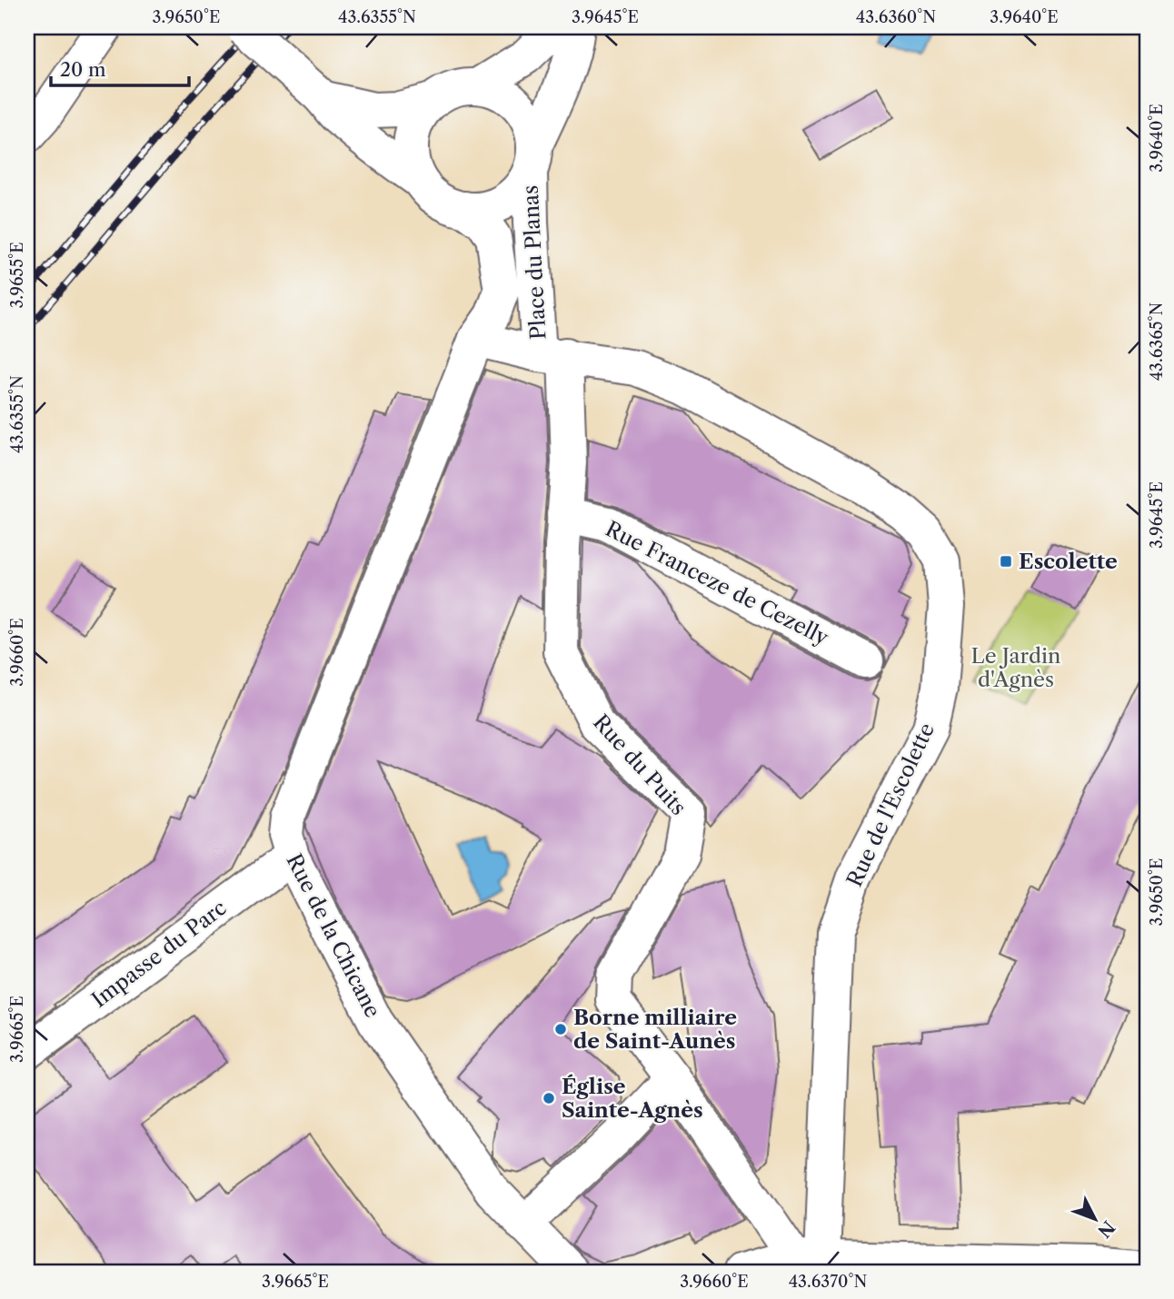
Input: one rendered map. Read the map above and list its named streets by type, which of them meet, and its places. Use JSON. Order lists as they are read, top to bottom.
{
  "streets": {
    "street": [
      "Place du Planas",
      "Rue Franceze de Cezelly",
      "Rue du Puits",
      "Rue de l'Escolette",
      "Rue de la Chicane",
      "Impasse du Parc"
    ]
  },
  "crossings": [
    ["Place du Planas", "Rue du Puits"],
    ["Place du Planas", "Rue de l'Escolette"],
    ["Place du Planas", "Rue de la Chicane"],
    ["Rue Franceze de Cezelly", "Rue du Puits"],
    ["Rue du Puits", "Rue de l'Escolette"],
    ["Rue de la Chicane", "Impasse du Parc"]
  ],
  "parks": ["Le Jardin d'Agnès"],
  "places": {
    "transit": ["Escolette"],
    "other": ["Borne milliaire de Saint-Aunès", "Église Sainte-Agnès"]
  },
  "scale_bar": "20 m",
  "north": "bottom right",
  "coordinates": [
    "3.9650°E",
    "43.6355°N",
    "3.9645°E",
    "43.6360°N",
    "3.9640°E",
    "3.9655°E",
    "43.6365°N",
    "3.9660°E",
    "3.9665°E",
    "43.6370°N"
  ]
}
